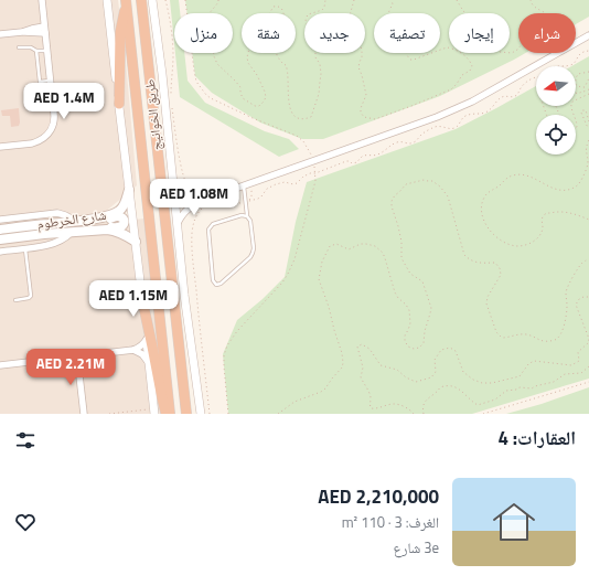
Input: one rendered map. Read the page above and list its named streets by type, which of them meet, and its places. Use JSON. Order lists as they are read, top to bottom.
{
  "streets": {
    "highway": ["طريق الخوانيج"],
    "main road": ["شارع الخرطوم"]
  },
  "north": "left",
  "page": {
    "chip": [
      "شراء",
      "إيجار",
      "تصفية",
      "جديد",
      "شقة",
      "منزل"
    ],
    "price": [
      "AED 1.4M",
      "AED 1.08M",
      "AED 1.15M",
      "AED 2.21M"
    ],
    "heading": "العقارات: 4",
    "list": [
      {
        "name": "AED 2,210,000",
        "note": "الغرف: 3 · 110 m² · 3e شارع"
      }
    ]
  }
}
